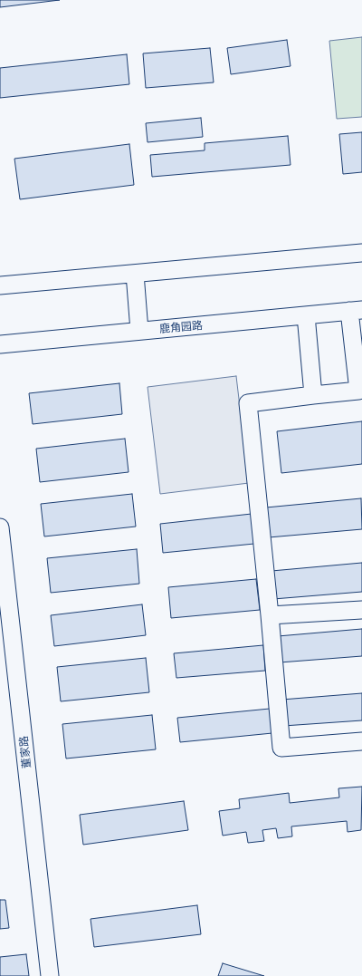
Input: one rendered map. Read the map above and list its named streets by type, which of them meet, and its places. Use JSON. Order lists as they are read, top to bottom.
{
  "streets": {
    "street": ["鹿角园路", "董家路"]
  }
}
